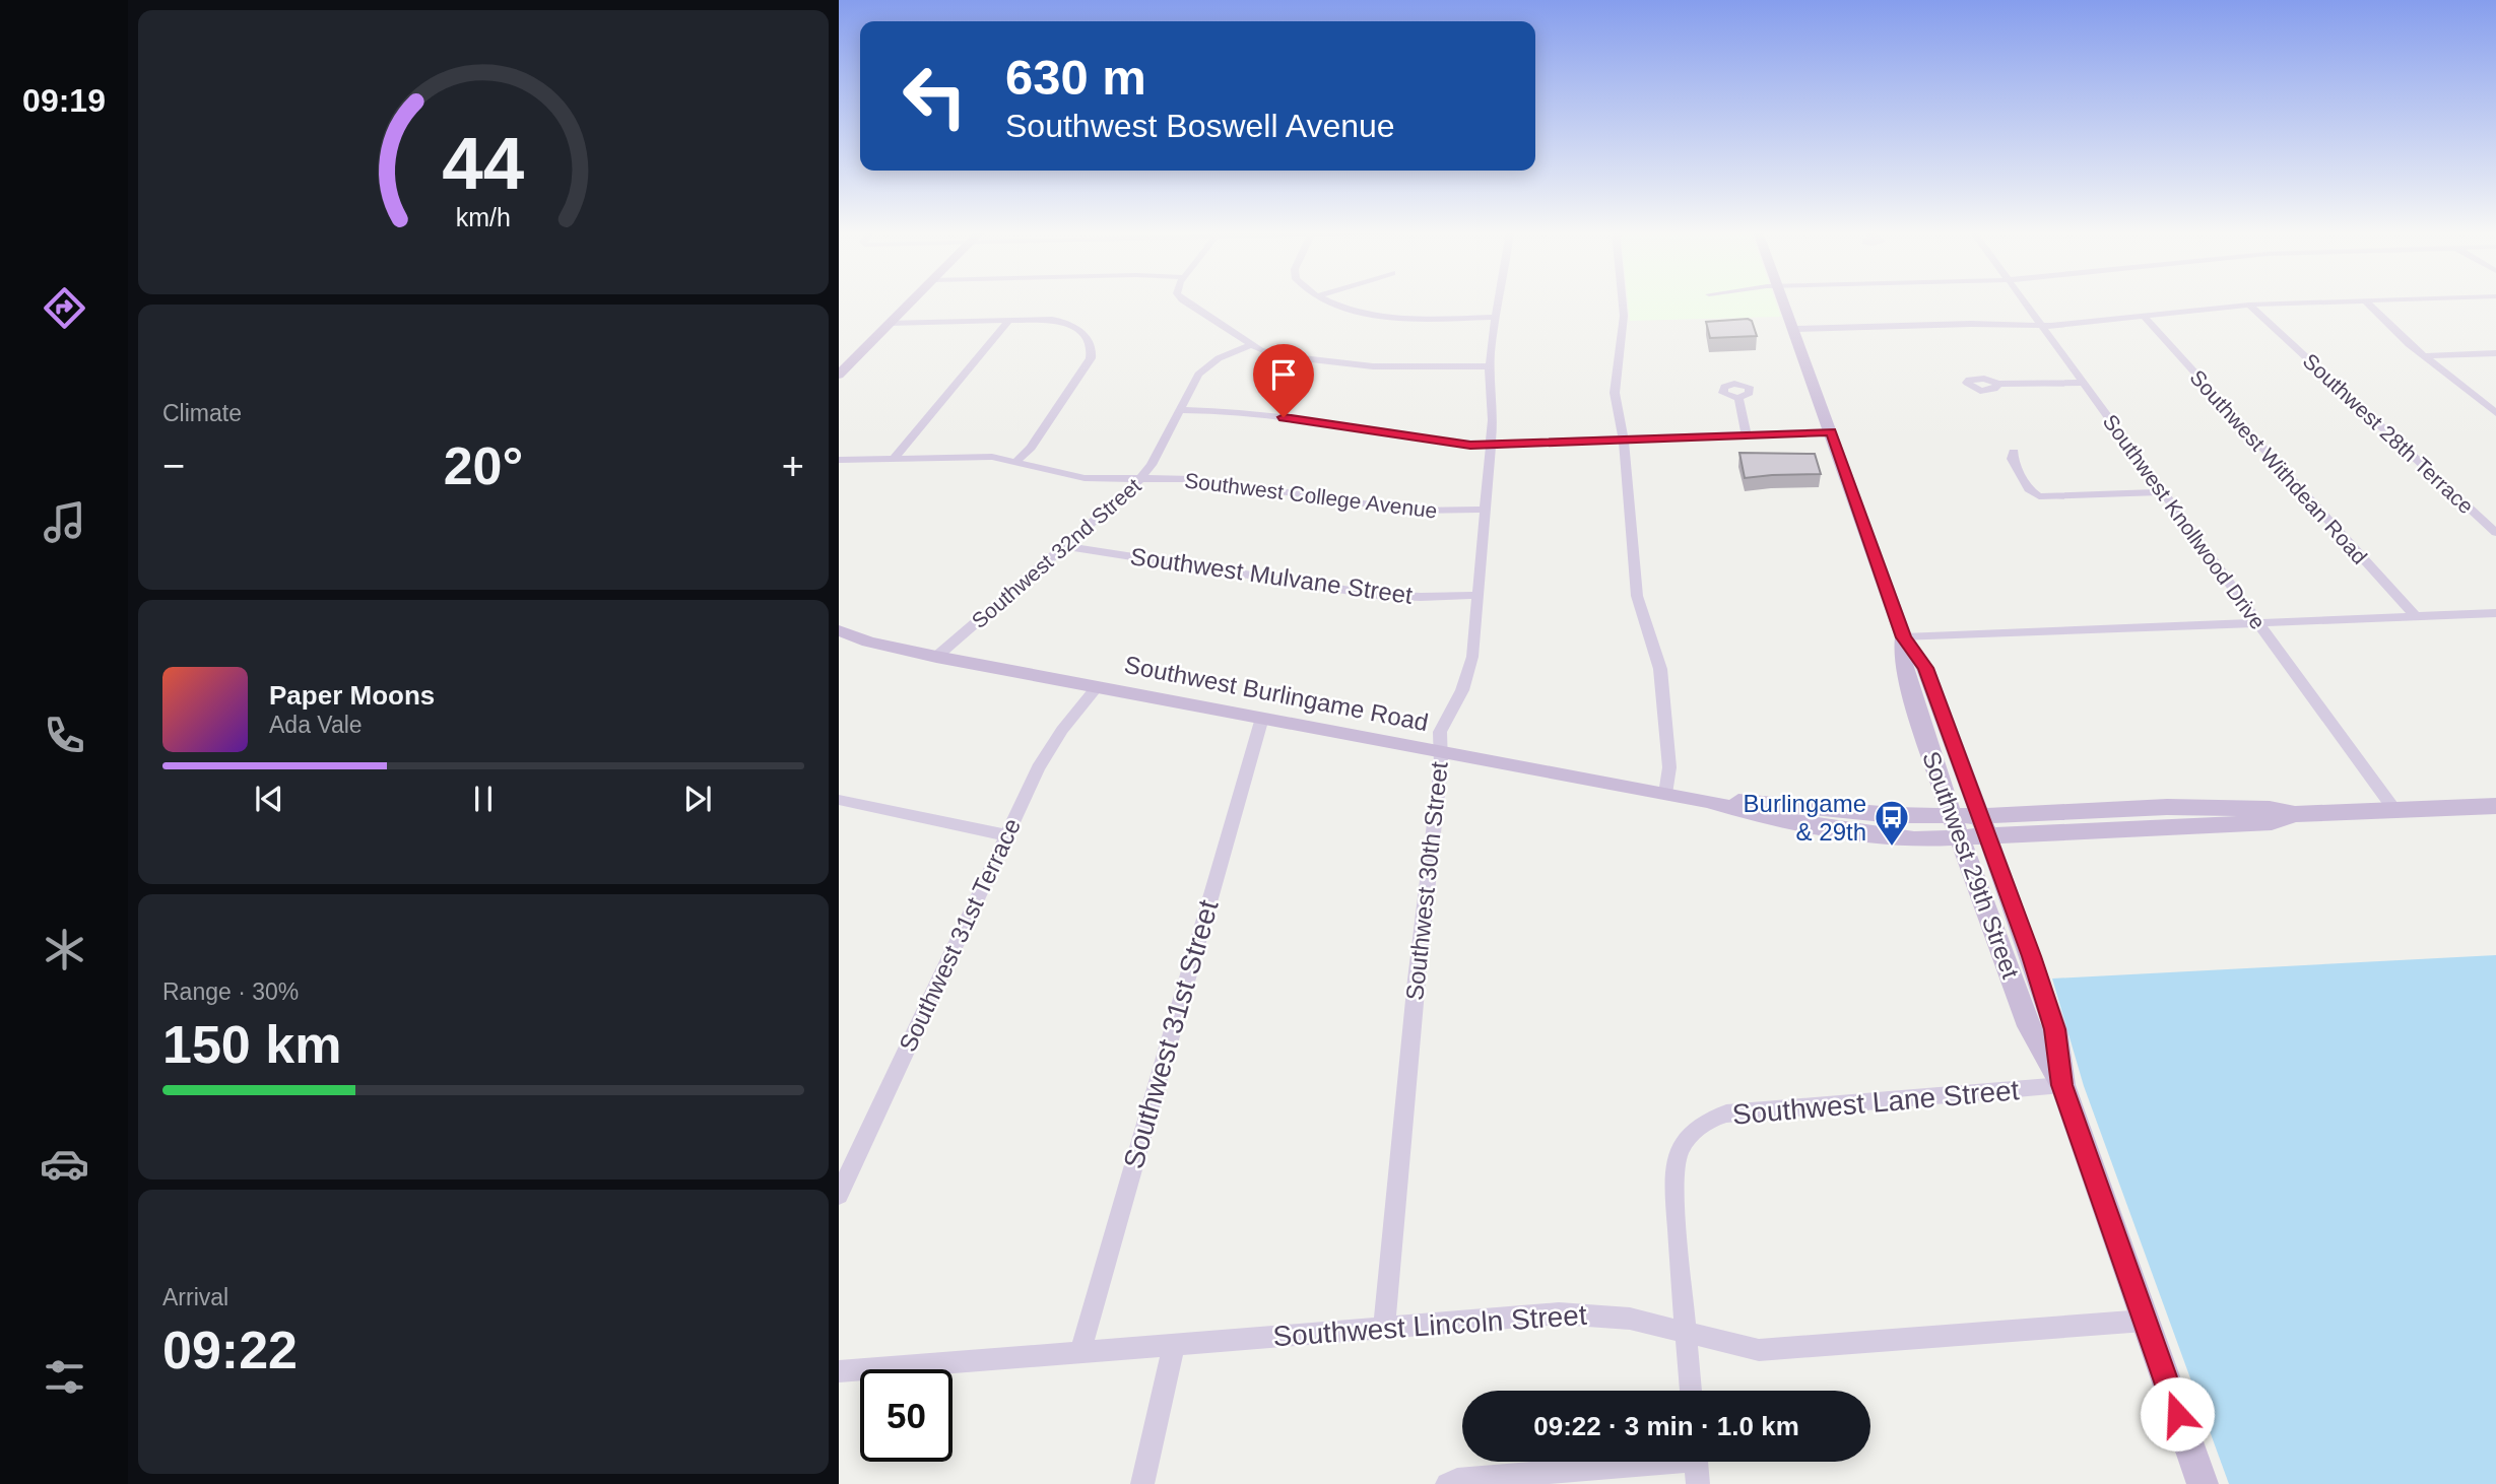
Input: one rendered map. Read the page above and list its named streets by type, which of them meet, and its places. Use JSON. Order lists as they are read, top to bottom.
{
  "streets": {
    "main road": ["Southwest Burlingame Road", "Southwest 29th Street"],
    "street": [
      "Southwest 28th Terrace",
      "Southwest Withdean Road",
      "Southwest College Avenue",
      "Southwest Knollwood Drive",
      "Southwest 32nd Street",
      "Southwest Mulvane Street",
      "Southwest 30th Street",
      "Southwest 31st Terrace",
      "Southwest 31st Street",
      "Southwest Lane Street",
      "Southwest Lincoln Street"
    ]
  },
  "crossings": [
    ["Southwest College Avenue", "Southwest 32nd Street"],
    ["Southwest College Avenue", "Southwest 30th Street"],
    ["Southwest Knollwood Drive", "Southwest Burlingame Road"],
    ["Southwest 32nd Street", "Southwest Mulvane Street"],
    ["Southwest 32nd Street", "Southwest Burlingame Road"],
    ["Southwest Mulvane Street", "Southwest 30th Street"],
    ["Southwest Burlingame Road", "Southwest 29th Street"],
    ["Southwest Burlingame Road", "Southwest 30th Street"],
    ["Southwest Burlingame Road", "Southwest 31st Terrace"],
    ["Southwest Burlingame Road", "Southwest 31st Street"],
    ["Southwest 29th Street", "Southwest Lane Street"],
    ["Southwest 29th Street", "Southwest Lincoln Street"],
    ["Southwest 30th Street", "Southwest Lincoln Street"],
    ["Southwest 31st Street", "Southwest Lincoln Street"],
    ["Southwest Lane Street", "Southwest Lincoln Street"]
  ],
  "places": {
    "bus stop": ["Burlingame & 29th"]
  },
  "page": {
    "tabs": "09:19",
    "turn": ["630 m", "Southwest Boswell Avenue"],
    "tile": [
      "Climate",
      ["Range · 30%", "150 km"],
      ["Arrival", "09:22"]
    ],
    "heat": ["−", "20°", "+"],
    "song": ["Paper Moons", "Ada Vale"],
    "limit": "50",
    "trip": "09:22 · 3 min · 1.0 km",
    "gauge": ["44", "km/h"]
  }
}
